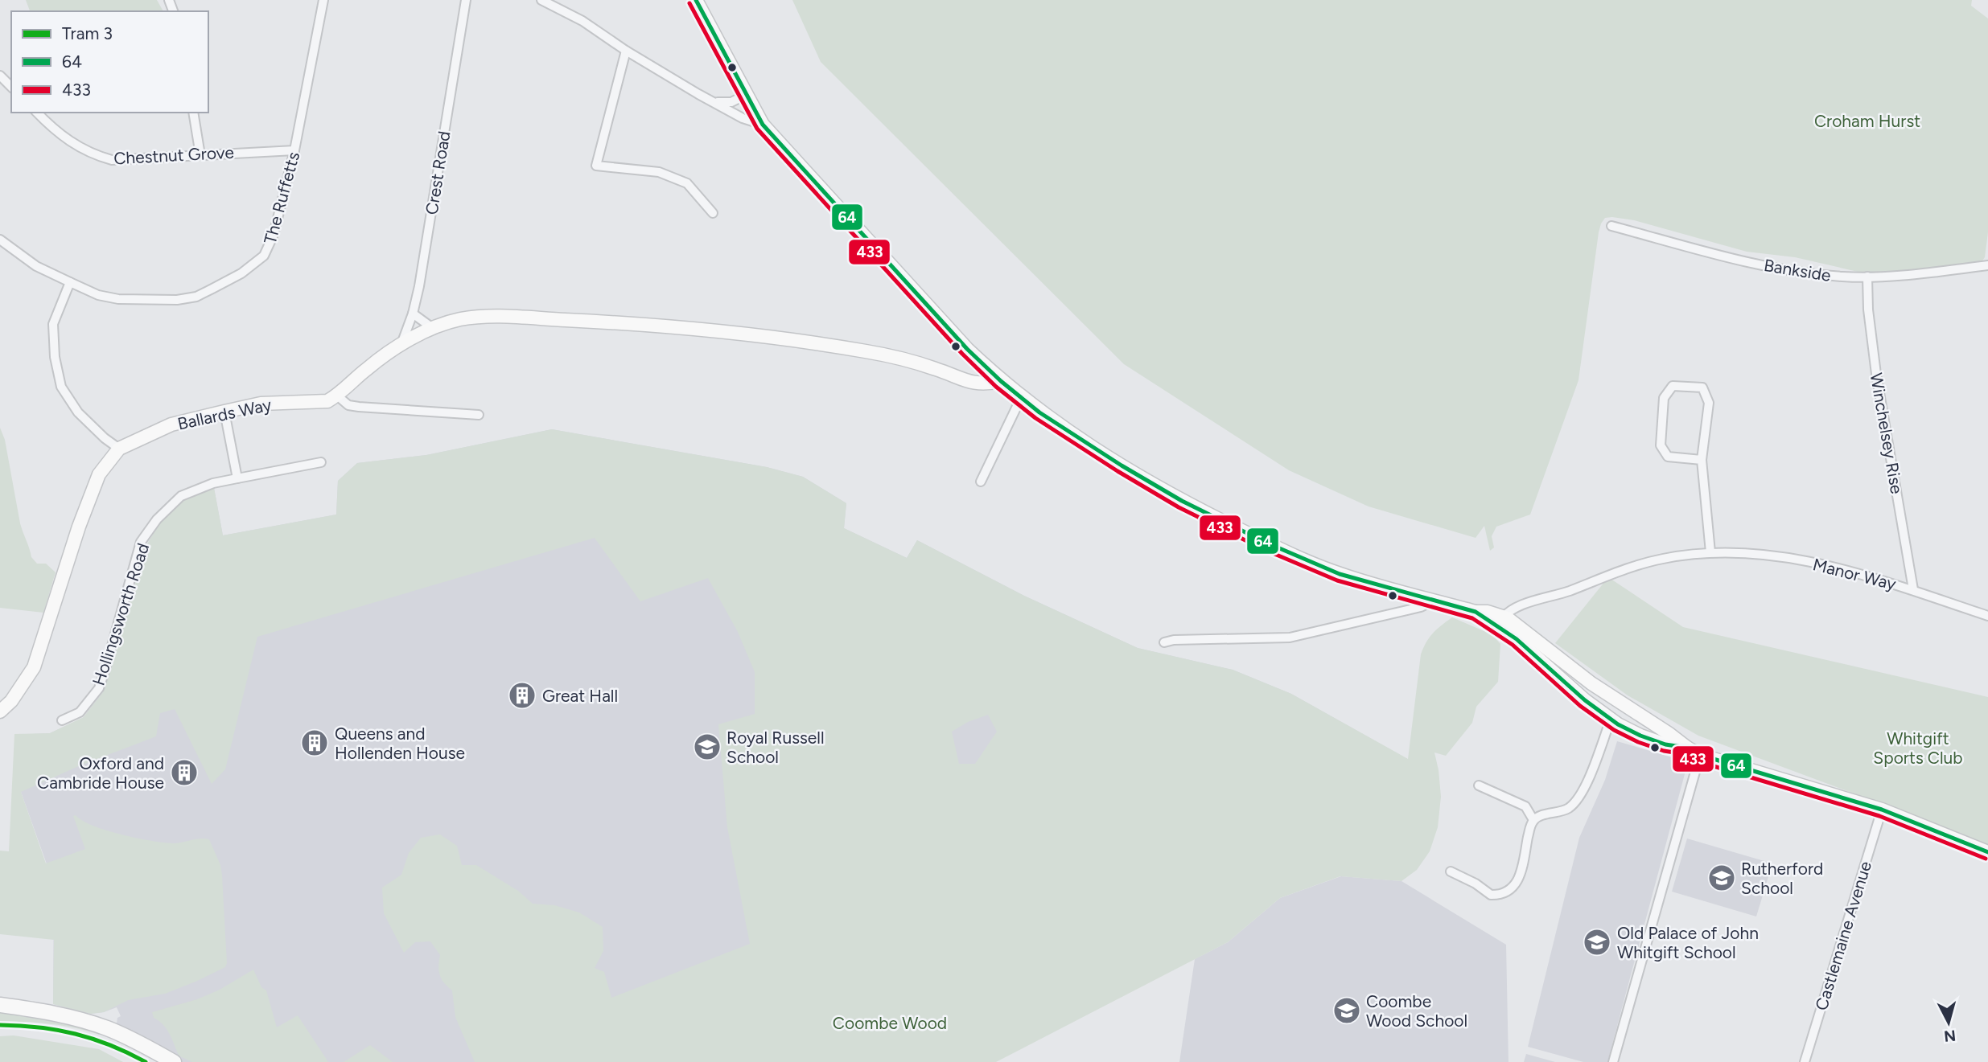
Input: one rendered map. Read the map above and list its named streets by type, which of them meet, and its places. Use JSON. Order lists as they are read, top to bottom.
{
  "streets": {
    "street": [
      "Chestnut Grove",
      "Crest Road",
      "The Ruffetts",
      "Bankside",
      "Ballards Way",
      "Winchelsey Rise",
      "Manor Way",
      "Hollingsworth Road",
      "Castlemaine Avenue"
    ]
  },
  "crossings": [
    ["Chestnut Grove", "The Ruffetts"],
    ["Crest Road", "Ballards Way"],
    ["Bankside", "Winchelsey Rise"],
    ["Winchelsey Rise", "Manor Way"]
  ],
  "parks": ["Croham Hurst", "Whitgift Sports Club", "Coombe Wood"],
  "places": {
    "building": ["Great Hall", "Queens and Hollenden House", "Oxford and Cambride House"],
    "school or university": [
      "Royal Russell School",
      "Rutherford School",
      "Old Palace of John Whitgift School",
      "Coombe Wood School"
    ]
  },
  "lines": ["transit line 64", "transit line 433", "tram line 3"],
  "legend": ["Tram 3", "64", "433"],
  "north": "bottom"
}
